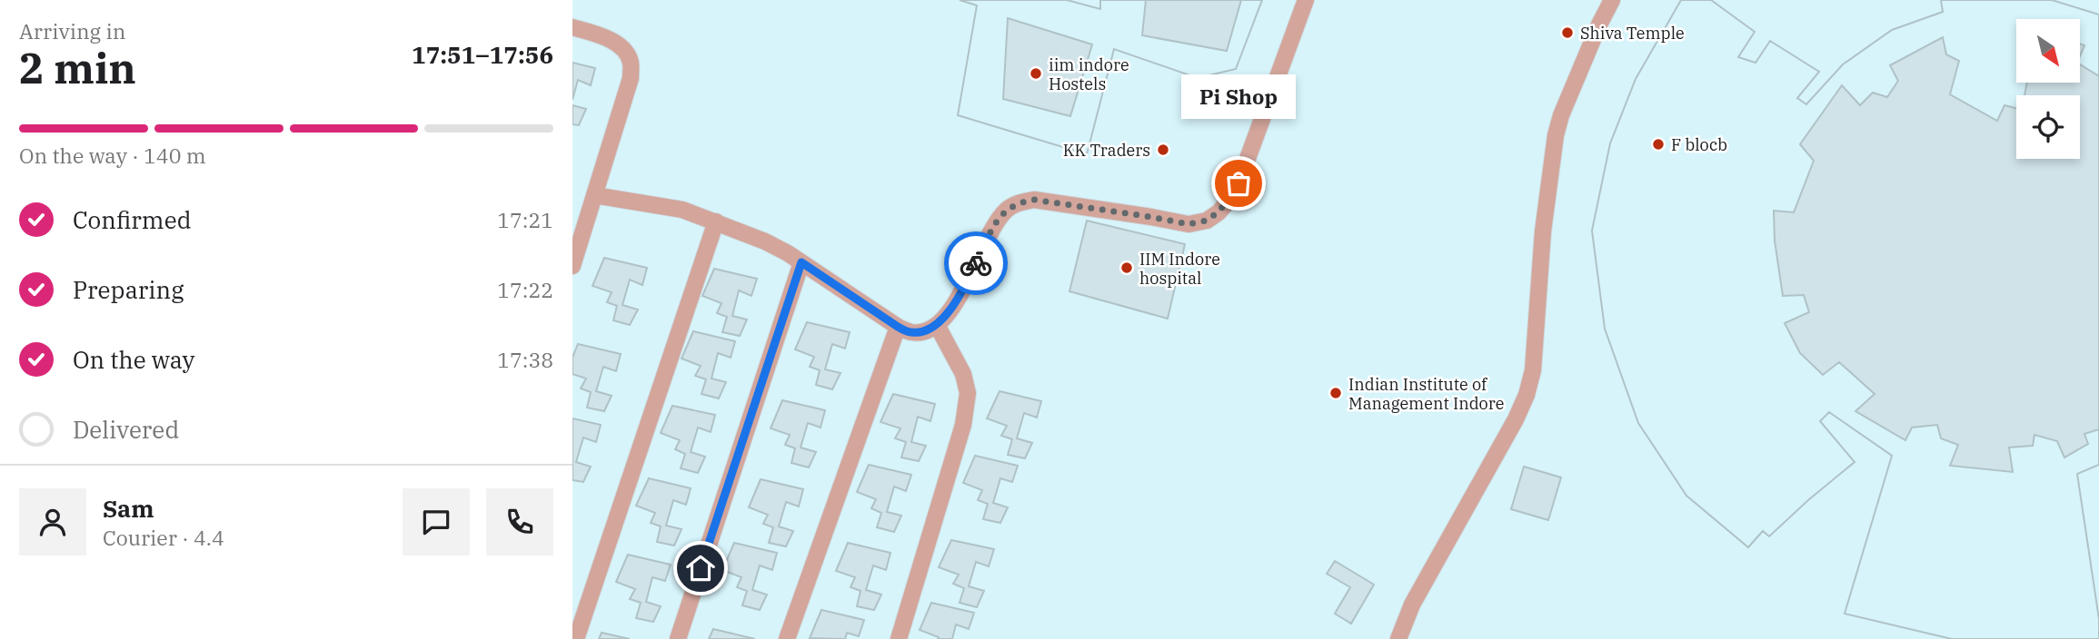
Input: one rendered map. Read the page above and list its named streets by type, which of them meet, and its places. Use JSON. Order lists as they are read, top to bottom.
{
  "places": [
    "Shiva Temple",
    "iim indore Hostels",
    "F blocb",
    "KK Traders",
    "Pi Shop",
    "IIM Indore hospital",
    "Indian Institute of Management Indore"
  ],
  "north": "bottom right",
  "page": {
    "heading": ["2 min", "Arriving in", "17:51–17:56"],
    "panel": ["Sam", "Courier · 4.4"],
    "bubble": "Pi Shop",
    "bar": "On the way · 140 m",
    "list": [
      ["Confirmed", "17:21"],
      ["Preparing", "17:22"],
      ["On the way", "17:38"],
      "Delivered"
    ]
  }
}
